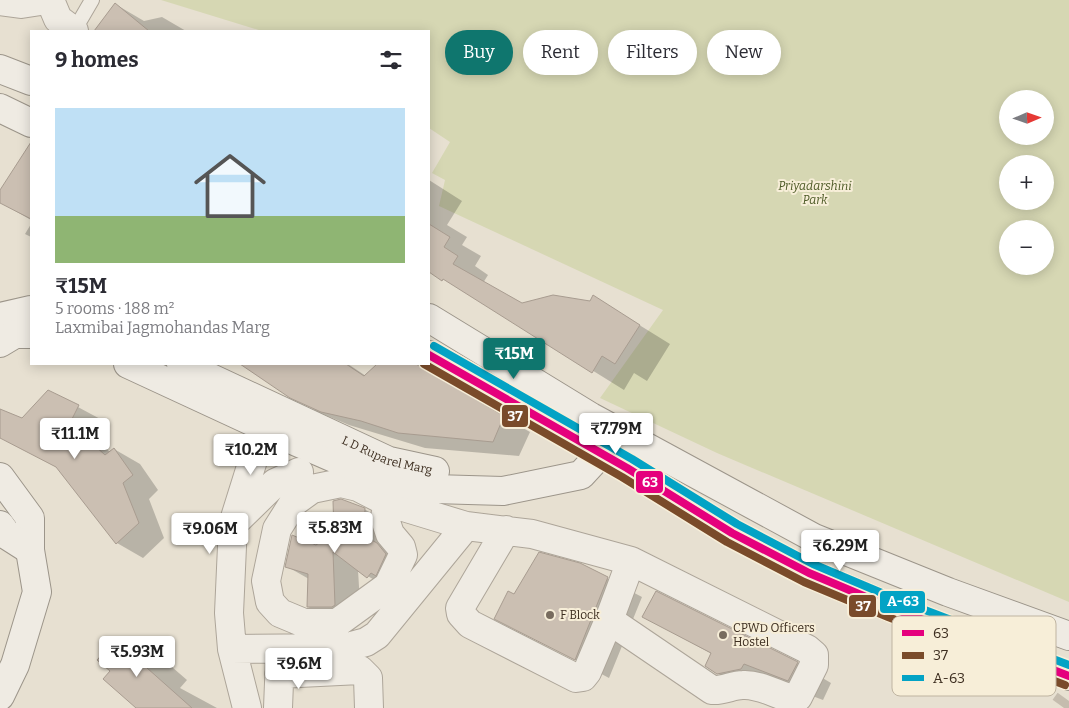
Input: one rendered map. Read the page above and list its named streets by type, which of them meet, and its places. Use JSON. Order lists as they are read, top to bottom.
{
  "streets": {
    "street": ["L D Ruparel Marg"]
  },
  "parks": ["Priyadarshini Park"],
  "places": ["F Block", "CPWD Officers Hostel"],
  "lines": ["transit line A-63", "transit line 63", "transit line 37"],
  "legend": ["63", "37", "A-63"],
  "north": "right",
  "page": {
    "chip": [
      "Buy",
      "Rent",
      "Filters",
      "New"
    ],
    "heading": "9 homes",
    "map_buttons": ["+", "−"],
    "list": [
      {
        "name": "₹15M",
        "note": "5 rooms · 188 m² · Laxmibai Jagmohandas Marg"
      }
    ],
    "price": [
      "₹15M",
      "₹7.79M",
      "₹11.1M",
      "₹10.2M",
      "₹5.83M",
      "₹9.06M",
      "₹6.29M",
      "₹5.93M",
      "₹9.6M"
    ]
  }
}
